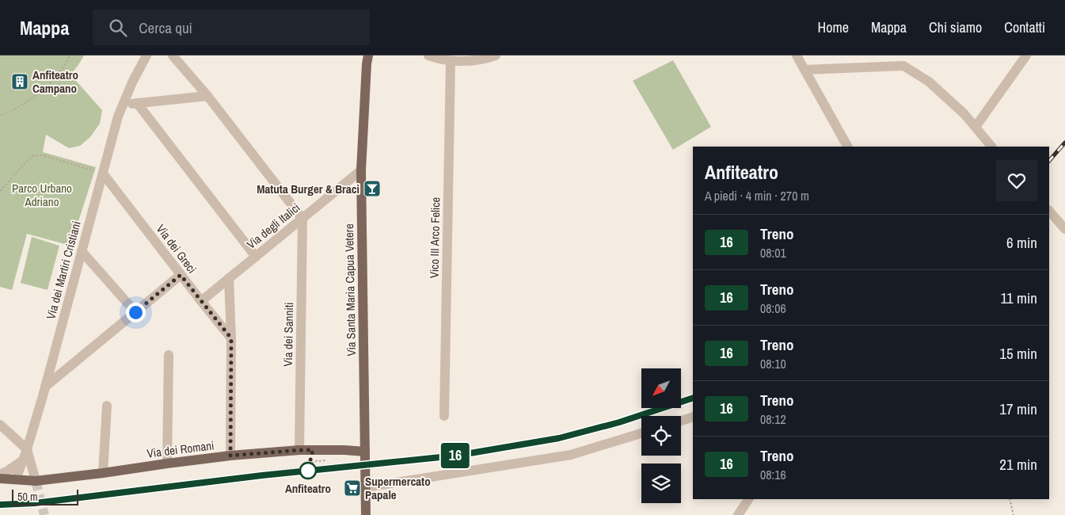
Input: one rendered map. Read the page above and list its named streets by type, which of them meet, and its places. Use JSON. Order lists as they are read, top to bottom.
{
  "streets": {
    "main road": ["Via Santa Maria Capua Vetere", "Via dei Romani"],
    "street": [
      "Via degli Italici",
      "Vico III Arco Felice",
      "Via dei Greci",
      "Via dei Martiri Cristiani",
      "Via dei Sanniti"
    ]
  },
  "crossings": [
    ["Via degli Italici", "Via dei Greci"],
    ["Via degli Italici", "Via Santa Maria Capua Vetere"],
    ["Via degli Italici", "Via dei Sanniti"],
    ["Via dei Greci", "Via dei Martiri Cristiani"],
    ["Via dei Martiri Cristiani", "Via dei Romani"],
    ["Via Santa Maria Capua Vetere", "Via dei Romani"],
    ["Via dei Sanniti", "Via dei Romani"]
  ],
  "parks": ["Parco Urbano Adriano"],
  "places": {
    "building": ["Anfiteatro Campano"],
    "bar": ["Matuta Burger & Braci"],
    "other": ["Anfiteatro"],
    "supermarket": ["Supermercato Papale"]
  },
  "scale_bar": "50 m",
  "north": "bottom left",
  "page": {
    "header": "Mappa",
    "search": "Cerca qui",
    "nav": [
      "Home",
      "Mappa",
      "Chi siamo",
      "Contatti"
    ],
    "on_map": "16",
    "heading": ["Anfiteatro", "A piedi · 4 min · 270 m"],
    "list": [
      {
        "mark": "16",
        "name": "Treno",
        "note": "08:01",
        "value": "6 min"
      },
      {
        "mark": "16",
        "name": "Treno",
        "note": "08:06",
        "value": "11 min"
      },
      {
        "mark": "16",
        "name": "Treno",
        "note": "08:10",
        "value": "15 min"
      },
      {
        "mark": "16",
        "name": "Treno",
        "note": "08:12",
        "value": "17 min"
      },
      {
        "mark": "16",
        "name": "Treno",
        "note": "08:16",
        "value": "21 min"
      }
    ],
    "scale": "50 m"
  }
}
